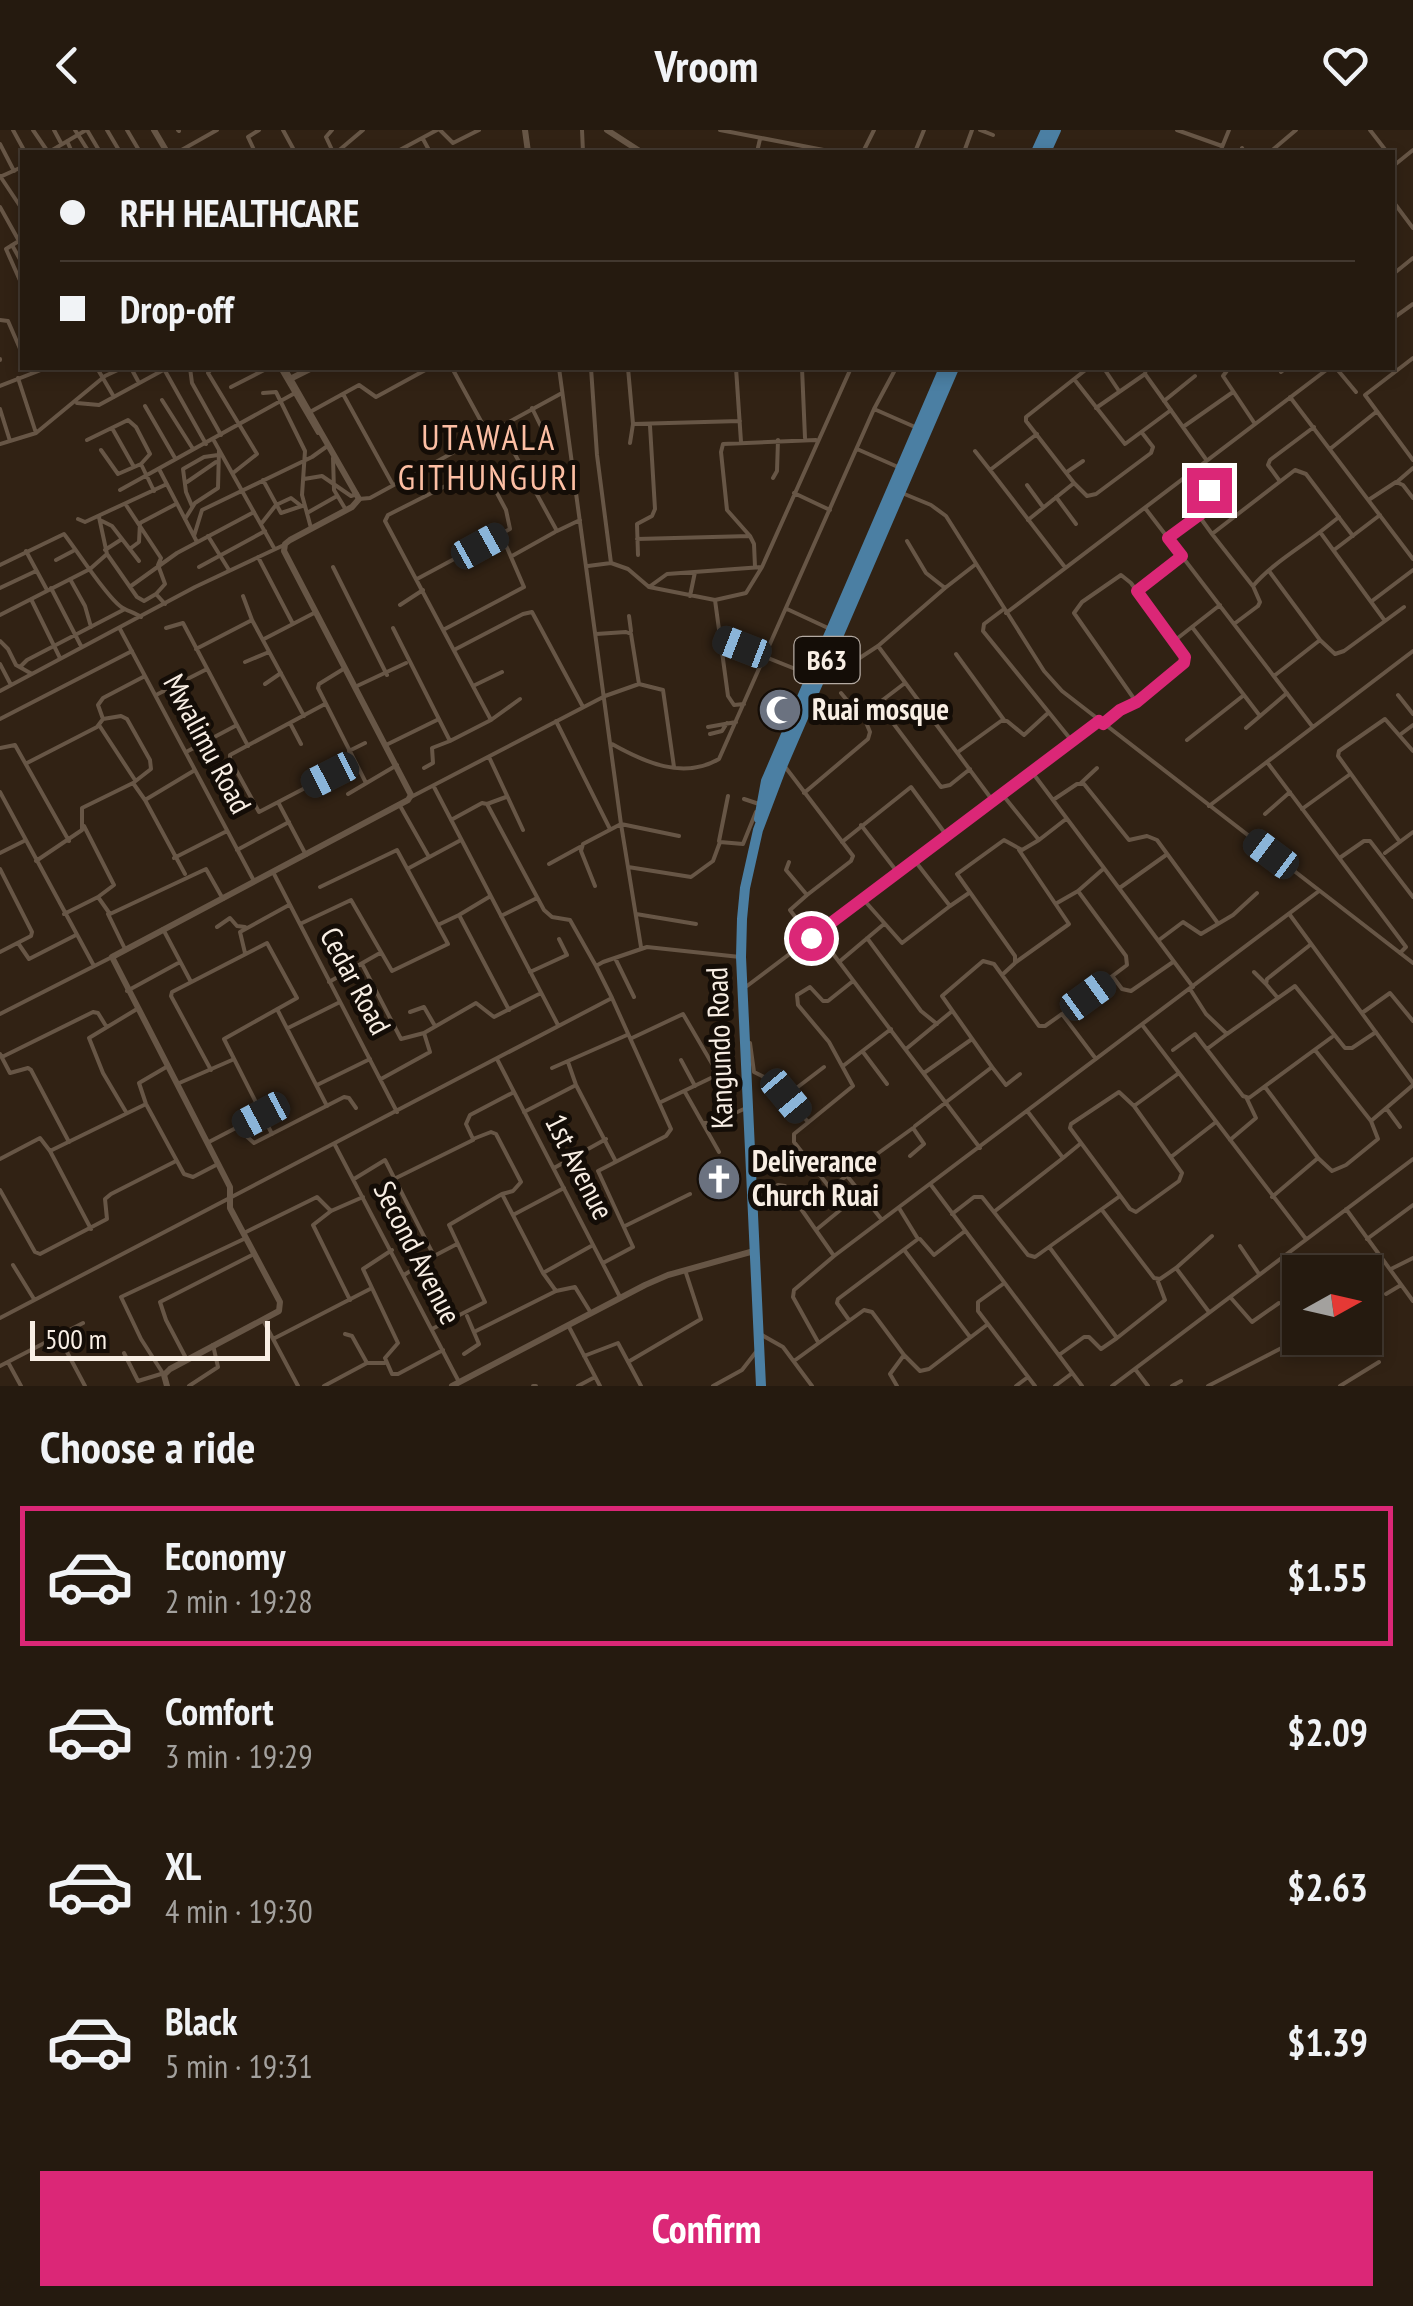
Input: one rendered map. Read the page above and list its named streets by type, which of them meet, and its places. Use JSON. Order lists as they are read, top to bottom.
{
  "streets": {
    "highway": ["B63", "Kangundo Road"],
    "street": [
      "Mwalimu Road",
      "Cedar Road",
      "1st Avenue",
      "Second Avenue"
    ]
  },
  "districts": ["UTAWALA GITHUNGURI"],
  "places": {
    "mosque": ["Ruai mosque"],
    "church": ["Deliverance Church Ruai"]
  },
  "scale_bar": "500 m",
  "north": "right",
  "page": {
    "header": "Vroom",
    "banner": ["RFH HEALTHCARE", "Drop-off"],
    "scale": "500 m",
    "heading": "Choose a ride",
    "list": [
      {
        "name": "Economy",
        "note": "2 min · 19:28",
        "value": "$1.55"
      },
      {
        "name": "Comfort",
        "note": "3 min · 19:29",
        "value": "$2.09"
      },
      {
        "name": "XL",
        "note": "4 min · 19:30",
        "value": "$2.63"
      },
      {
        "name": "Black",
        "note": "5 min · 19:31",
        "value": "$1.39"
      }
    ],
    "buttons": "Confirm"
  }
}
